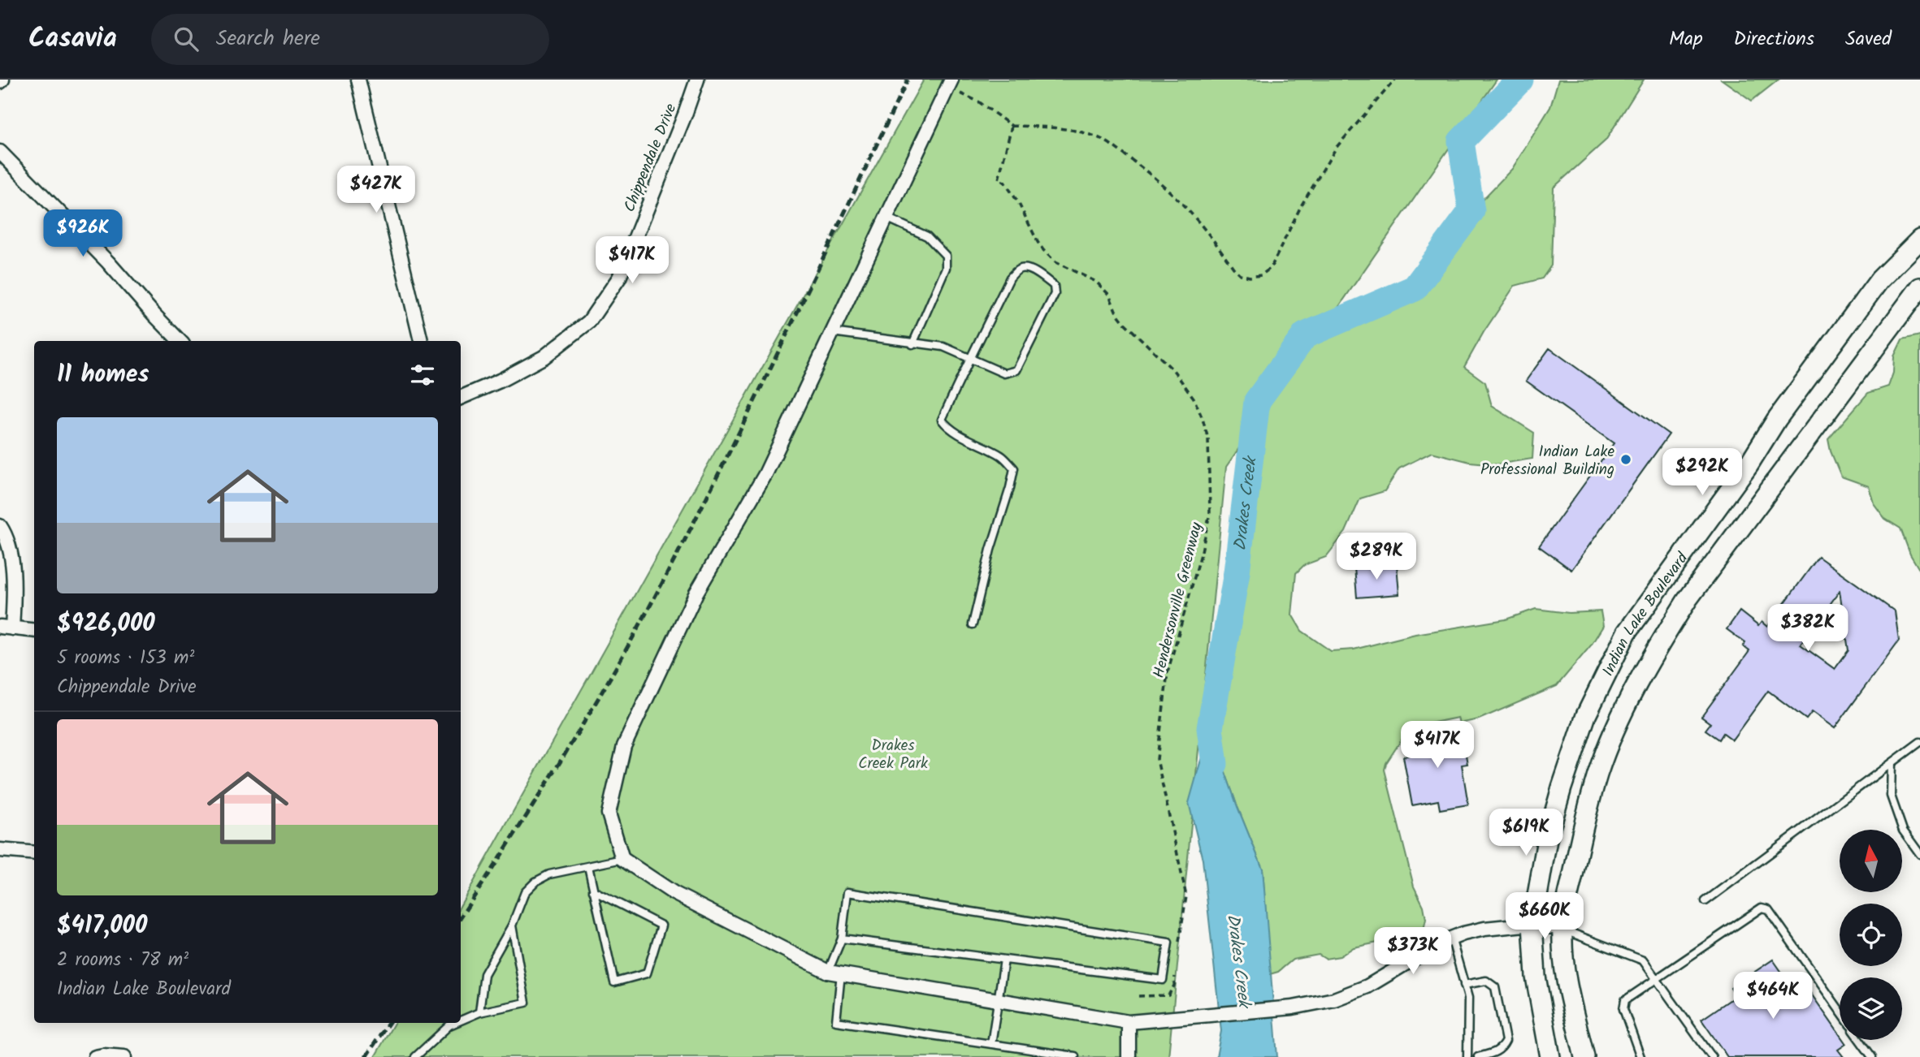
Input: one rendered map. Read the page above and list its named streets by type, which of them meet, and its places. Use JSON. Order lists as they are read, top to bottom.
{
  "streets": {
    "main road": ["Indian Lake Boulevard"],
    "street": ["Chippendale Drive"],
    "path": ["Hendersonville Greenway"]
  },
  "water": ["Drakes Creek"],
  "parks": ["Drakes Creek Park"],
  "places": ["Indian Lake Professional Building"],
  "north": "top",
  "page": {
    "header": "Casavia",
    "search": "Search here",
    "nav": ["Map", "Directions", "Saved"],
    "price": [
      "$427K",
      "$926K",
      "$417K",
      "$292K",
      "$289K",
      "$382K",
      "$417K",
      "$619K",
      "$660K",
      "$373K",
      "$464K"
    ],
    "heading": "11 homes",
    "list": [
      {
        "name": "$926,000",
        "note": "5 rooms · 153 m² · Chippendale Drive"
      },
      {
        "name": "$417,000",
        "note": "2 rooms · 78 m² · Indian Lake Boulevard"
      }
    ]
  }
}
